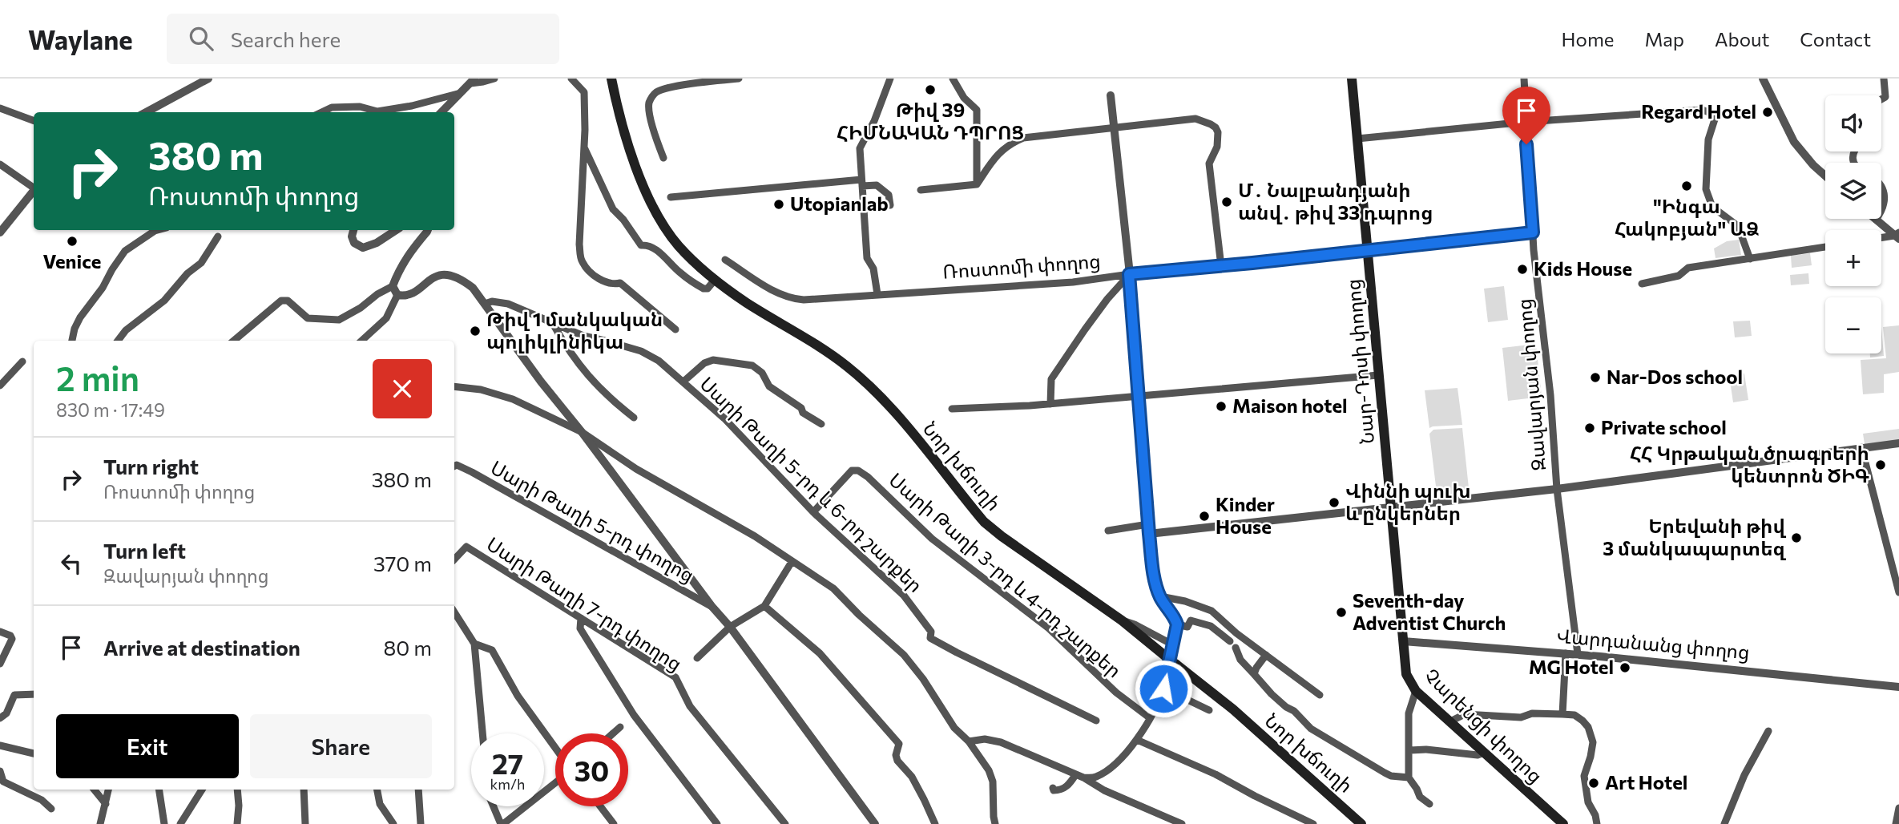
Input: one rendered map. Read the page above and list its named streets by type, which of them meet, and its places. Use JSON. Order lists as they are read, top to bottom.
{
  "streets": {
    "main road": ["Նար-Դոսի փողոց", "Նոր խճուղի", "Չարենցի փողոց"],
    "street": [
      "Ռոստոմի փողոց",
      "Զավարյան փողոց",
      "Սարի Թաղի 5-րդ և 6-րդ շարքեր",
      "Սարի Թաղի 5-րդ փողոց",
      "Սարի Թաղի 3-րդ և 4-րդ շարքեր",
      "Սարի Թաղի 7-րդ փողոց",
      "Վարդանանց փողոց"
    ]
  },
  "crossings": [
    ["Ռոստոմի փողոց", "Նար-Դոսի փողոց"],
    ["Ռոստոմի փողոց", "Զավարյան փողոց"],
    ["Նար-Դոսի փողոց", "Վարդանանց փողոց"],
    ["Նար-Դոսի փողոց", "Չարենցի փողոց"],
    ["Զավարյան փողոց", "Վարդանանց փողոց"],
    ["Սարի Թաղի 5-րդ և 6-րդ շարքեր", "Սարի Թաղի 3-րդ և 4-րդ շարքեր"],
    ["Վարդանանց փողոց", "Չարենցի փողոց"]
  ],
  "places": [
    "Թիվ 39 ՀԻՄՆԱԿԱՆ ԴՊՐՈՑ",
    "Regard Hotel",
    "\"Ինգա Հակոբյան\" ԱՁ",
    "Մ․ Նալբանդյանի անվ․ թիվ 33 դպրոց",
    "Utopianlab",
    "Venice",
    "Kids House",
    "Թիվ 1 մանկական պոլիկլինիկա",
    "Nar-Dos school",
    "Maison hotel",
    "Private school",
    "ՀՀ Կրթական ծրագրերի կենտրոն ԾԻԳ",
    "Վիննի պուխ և ընկերներ",
    "Kinder House",
    "Երեվանի թիվ 3 մանկապարտեզ",
    "Seventh-day Adventist Church",
    "MG Hotel",
    "Art Hotel"
  ],
  "page": {
    "header": "Waylane",
    "search": "Search here",
    "nav": [
      "Home",
      "Map",
      "About",
      "Contact"
    ],
    "map_buttons": ["+", "−"],
    "turn": ["380 m", "Ռոստոմի փողոց"],
    "heading": ["2 min", "830 m · 17:49"],
    "list": [
      {
        "name": "Turn right",
        "note": "Ռոստոմի փողոց",
        "value": "380 m"
      },
      {
        "name": "Turn left",
        "note": "Զավարյան փողոց",
        "value": "370 m"
      },
      {
        "name": "Arrive at destination",
        "value": "80 m"
      }
    ],
    "buttons": ["Exit", "Share"],
    "speed": "27 km/h",
    "limit": "30"
  }
}
